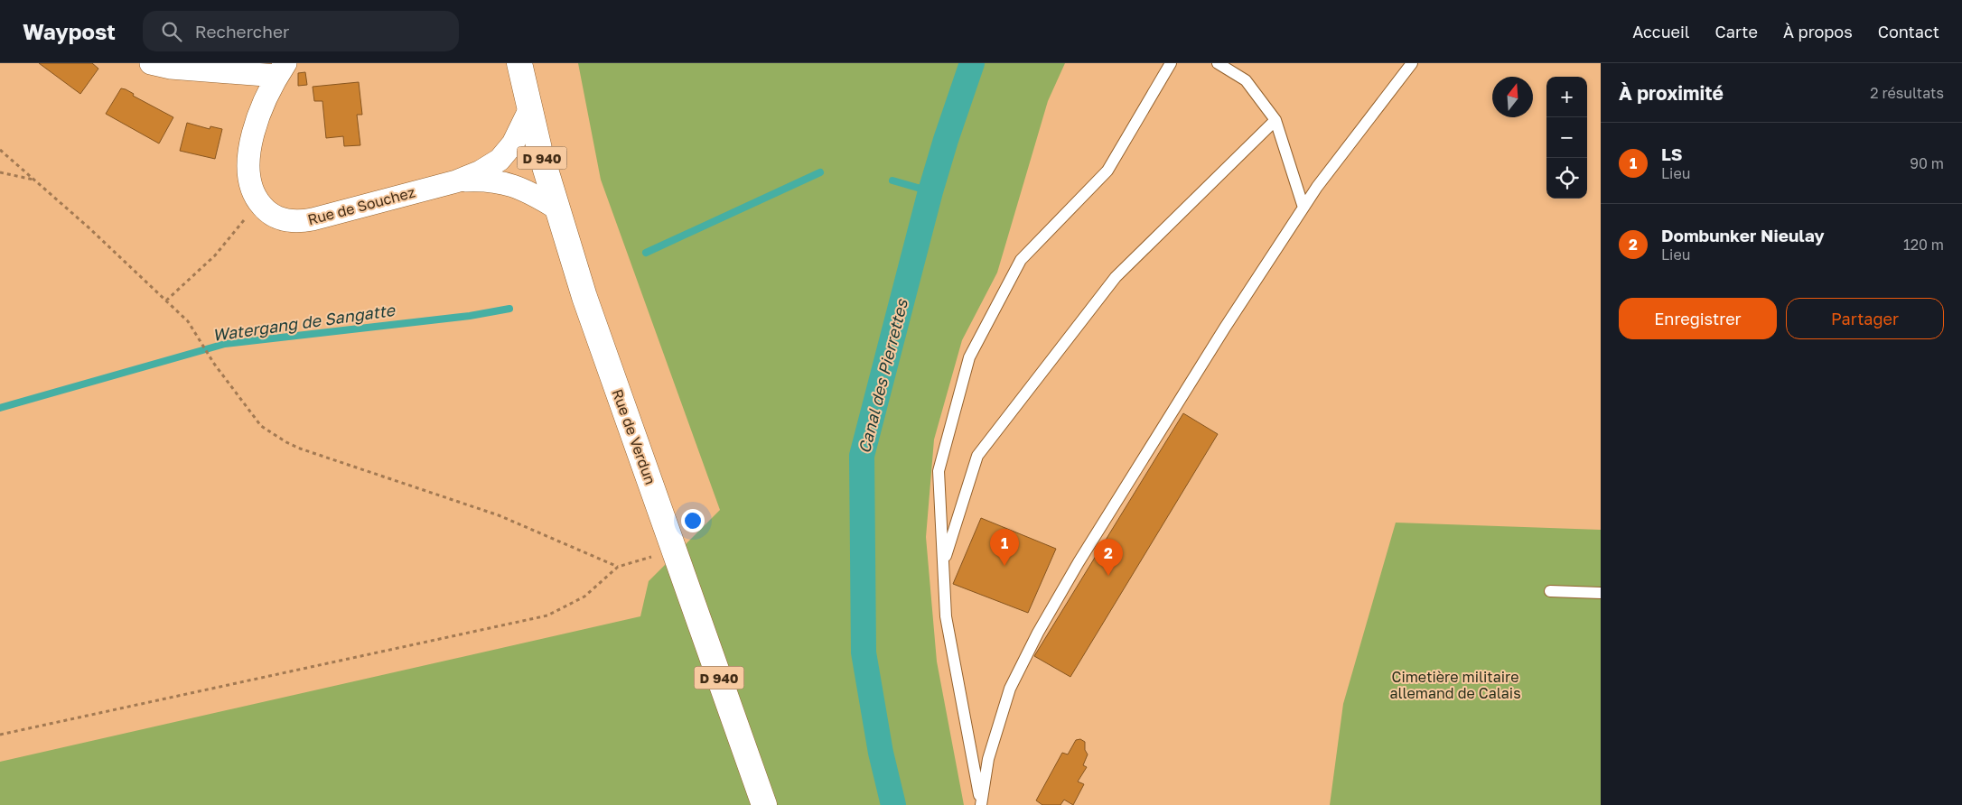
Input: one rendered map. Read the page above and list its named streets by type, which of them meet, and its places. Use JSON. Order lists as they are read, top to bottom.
{
  "streets": {
    "main road": ["D 940", "Rue de Verdun"],
    "street": ["Rue de Souchez"]
  },
  "crossings": [
    ["Rue de Souchez", "Rue de Verdun"]
  ],
  "water": ["Watergang de Sangatte", "Canal des Pierrettes"],
  "parks": ["Cimetière militaire allemand de Calais"],
  "north": "top",
  "page": {
    "header": "Waypost",
    "search": "Rechercher",
    "nav": [
      "Accueil",
      "Carte",
      "À propos",
      "Contact"
    ],
    "heading": ["À proximité", "2 résultats"],
    "map_buttons": ["+", "−"],
    "list": [
      {
        "mark": "1",
        "name": "LS",
        "note": "Lieu",
        "value": "90 m"
      },
      {
        "mark": "2",
        "name": "Dombunker Nieulay",
        "note": "Lieu",
        "value": "120 m"
      }
    ],
    "buttons": ["Enregistrer", "Partager"],
    "pins": ["1", "2"]
  }
}
